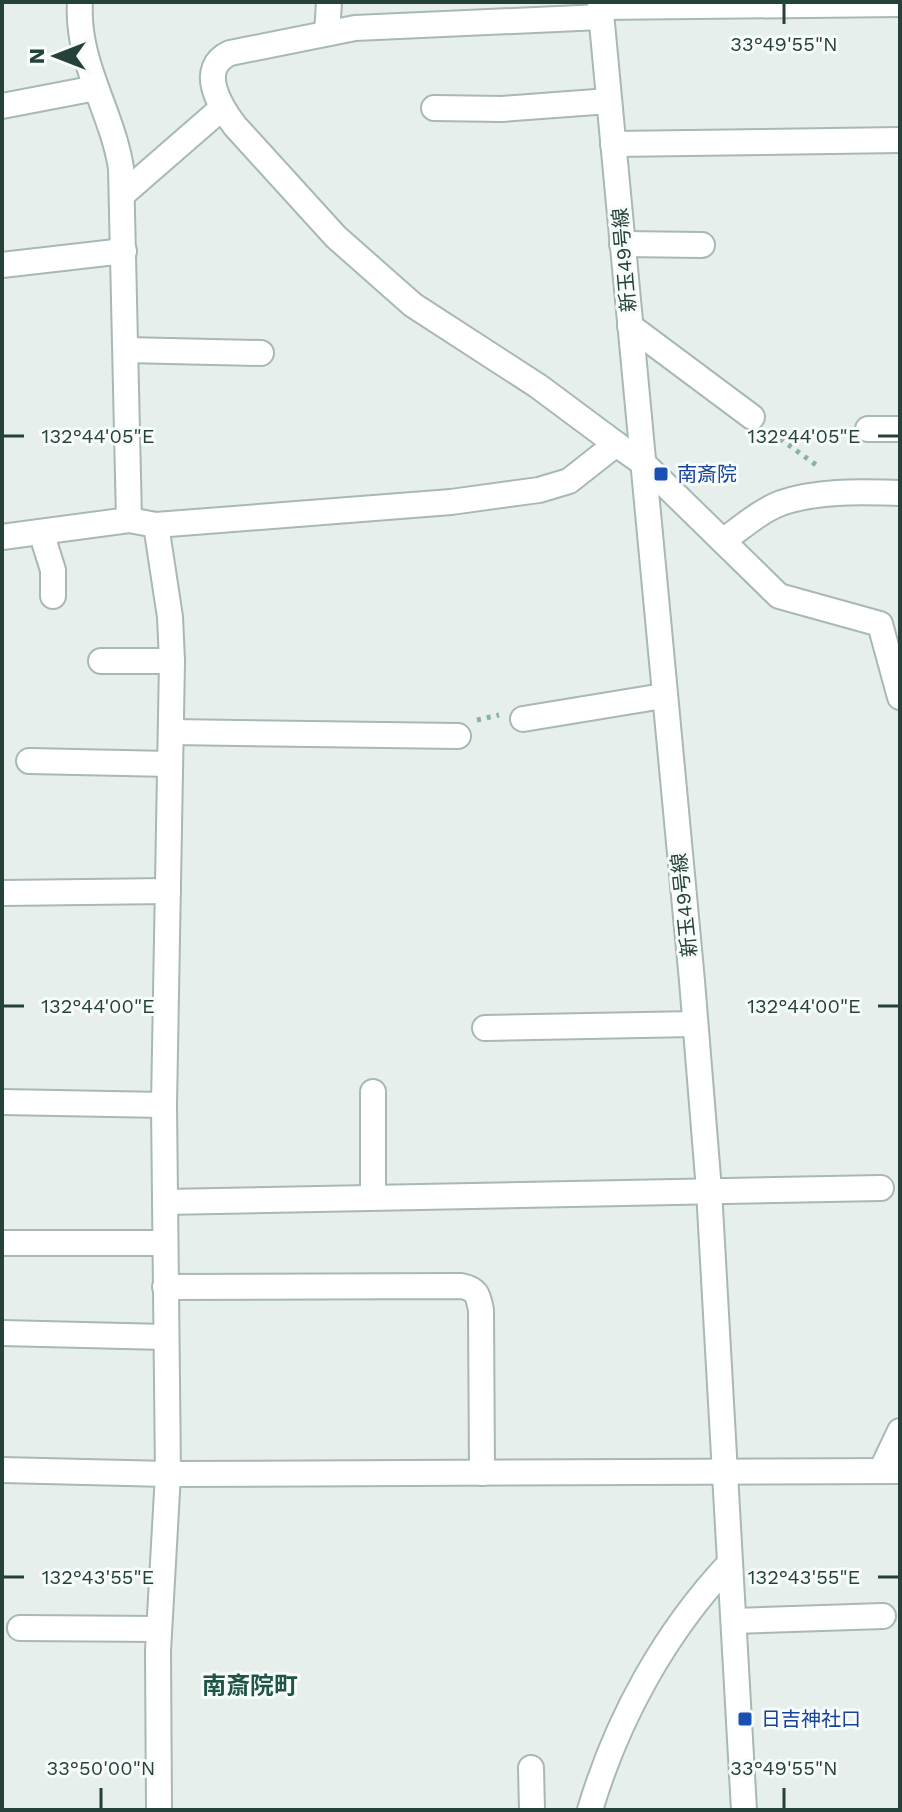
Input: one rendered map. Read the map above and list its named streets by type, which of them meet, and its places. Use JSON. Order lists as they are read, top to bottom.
{
  "streets": {
    "street": ["新玉49号線"]
  },
  "districts": ["南斎院町"],
  "places": {
    "transit": ["南斎院", "日吉神社口"]
  },
  "north": "left",
  "coordinates": [
    "33°49'55\"N",
    "132°44'05\"E",
    "132°44'00\"E",
    "132°43'55\"E",
    "33°50'00\"N"
  ]
}
